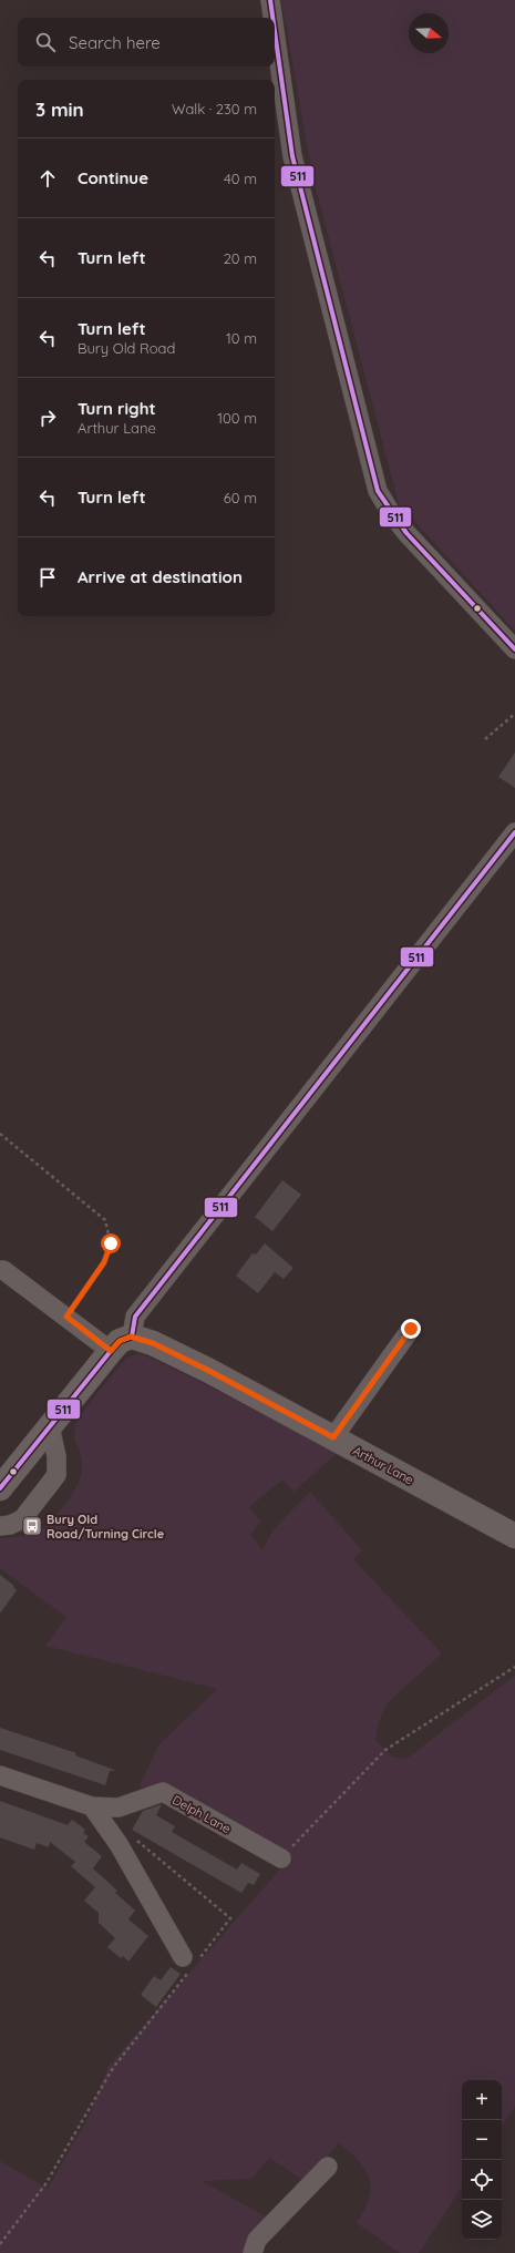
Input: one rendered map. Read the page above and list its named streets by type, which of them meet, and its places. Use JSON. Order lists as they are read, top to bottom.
{
  "streets": {
    "main road": ["Arthur Lane"],
    "street": ["Delph Lane"]
  },
  "places": {
    "bus stop": ["Bury Old Road/Turning Circle"]
  },
  "lines": ["transit line 511"],
  "north": "right",
  "page": {
    "search": "Search here",
    "heading": ["3 min", "Walk · 230 m"],
    "list": [
      ["Continue", "40 m"],
      ["Turn left", "20 m"],
      ["Turn left", "Bury Old Road", "10 m"],
      ["Turn right", "Arthur Lane", "100 m"],
      ["Turn left", "60 m"],
      "Arrive at destination"
    ],
    "map_buttons": ["+", "−"]
  }
}
